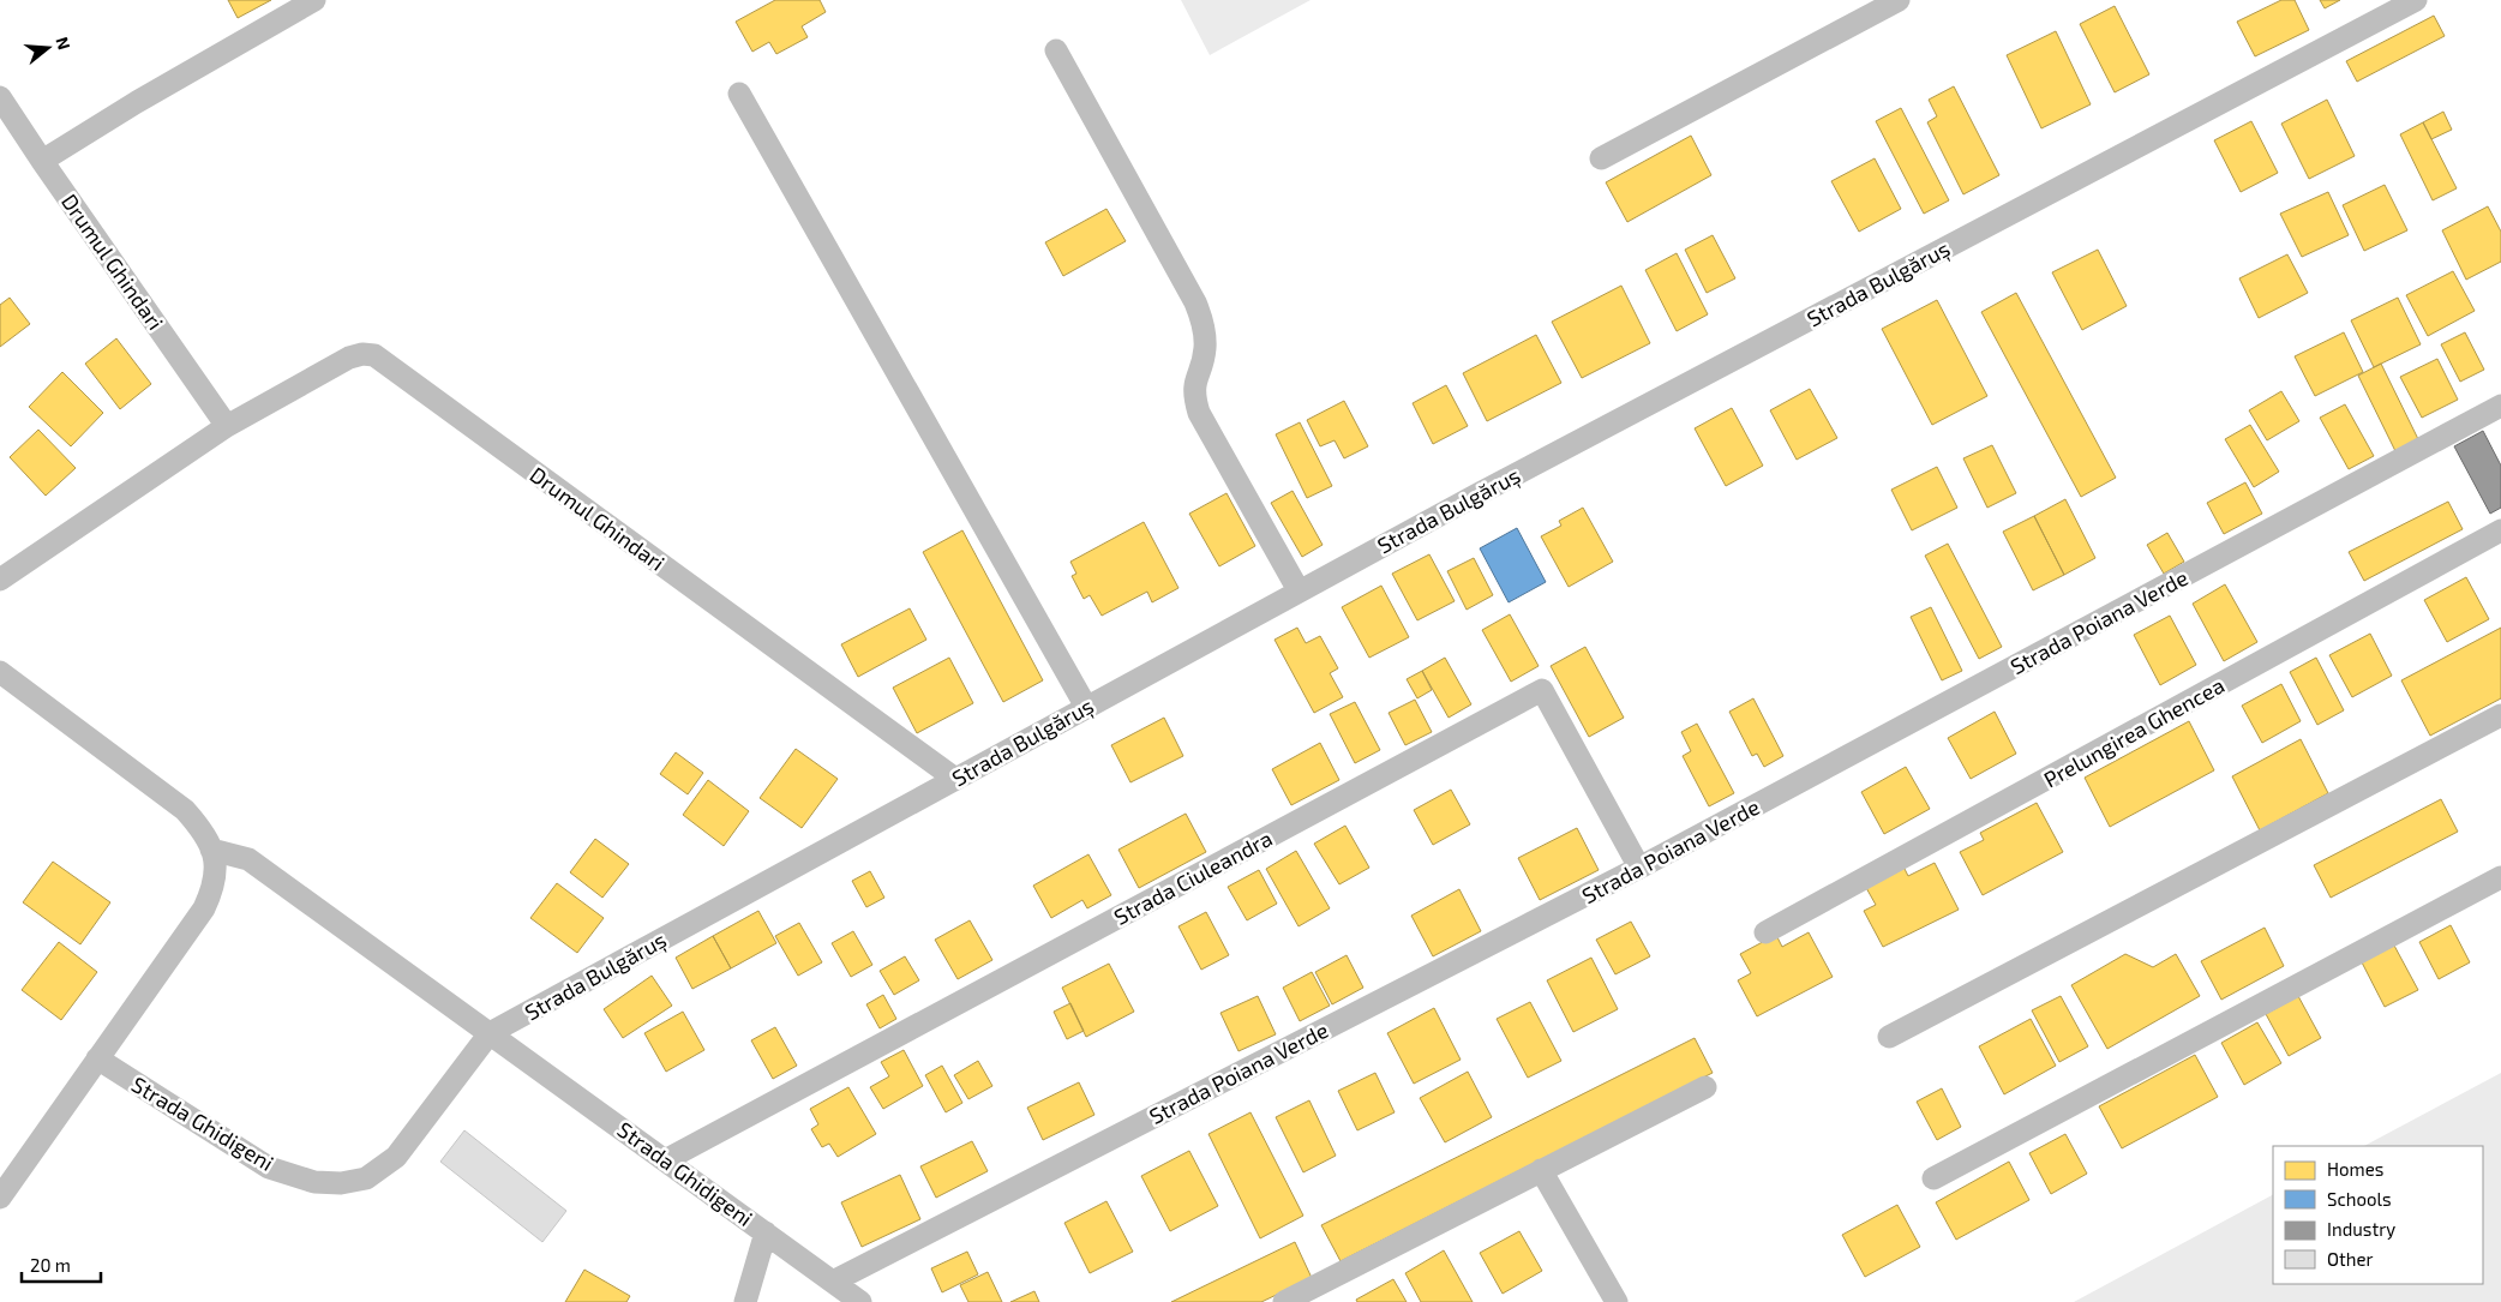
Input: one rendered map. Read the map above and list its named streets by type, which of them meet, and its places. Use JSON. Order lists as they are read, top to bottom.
{
  "streets": {
    "street": [
      "Drumul Ghindari",
      "Strada Bulgăruș",
      "Strada Poiana Verde",
      "Prelungirea Ghencea",
      "Strada Ciuleandra",
      "Strada Ghidigeni"
    ]
  },
  "crossings": [
    ["Drumul Ghindari", "Strada Bulgăruș"],
    ["Strada Bulgăruș", "Strada Ghidigeni"],
    ["Strada Poiana Verde", "Strada Ciuleandra"],
    ["Strada Poiana Verde", "Strada Ghidigeni"],
    ["Strada Ciuleandra", "Strada Ghidigeni"]
  ],
  "legend": [
    "Homes",
    "Schools",
    "Industry",
    "Other"
  ],
  "scale_bar": "20 m",
  "north": "right"
}
